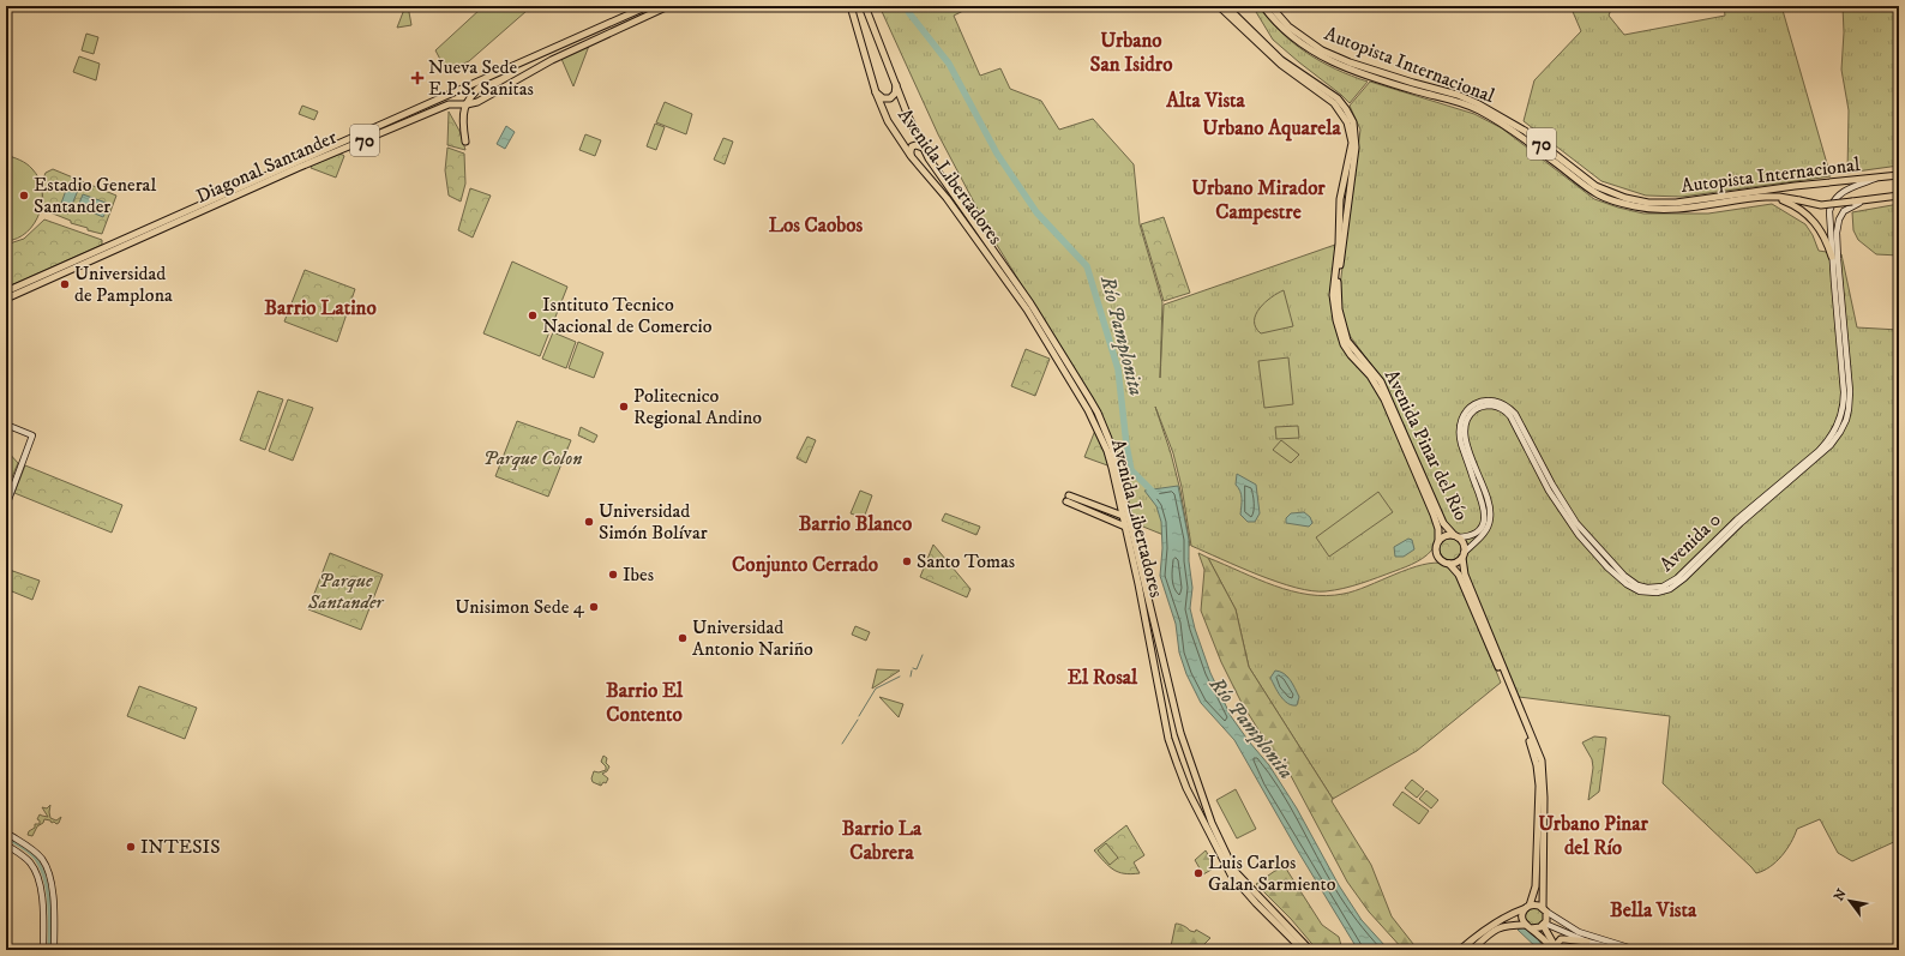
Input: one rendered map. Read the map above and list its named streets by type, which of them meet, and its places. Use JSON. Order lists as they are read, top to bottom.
{
  "streets": {
    "main road": [
      "Autopista Internacional",
      "70",
      "Diagonal Santander",
      "Avenida Libertadores",
      "Avenida Pinar del Río",
      "Avenida 0"
    ]
  },
  "crossings": [
    ["Autopista Internacional", "Avenida 0"],
    ["Avenida Pinar del Río", "Avenida 0"]
  ],
  "districts": [
    "Urbano San Isidro",
    "Alta Vista",
    "Urbano Aquarela",
    "Urbano Mirador Campestre",
    "Los Caobos",
    "Barrio Latino",
    "Barrio Blanco",
    "Conjunto Cerrado",
    "El Rosal",
    "Barrio El Contento",
    "Urbano Pinar del Río",
    "Barrio La Cabrera",
    "Bella Vista"
  ],
  "water": ["Río Pamplonita"],
  "parks": ["Parque Colon", "Parque Santander"],
  "places": {
    "health": ["Nueva Sede E.P.S. Sanitas"],
    "other": [
      "Estadio General Santander",
      "Universidad de Pamplona",
      "Isntituto Tecnico Nacional de Comercio",
      "Politecnico Regional Andino",
      "Universidad Simón Bolívar",
      "Santo Tomas",
      "Ibes",
      "Unisimon Sede 4",
      "Universidad Antonio Nariño",
      "INTESIS",
      "Luis Carlos Galan Sarmiento"
    ]
  },
  "north": "top left"
}
